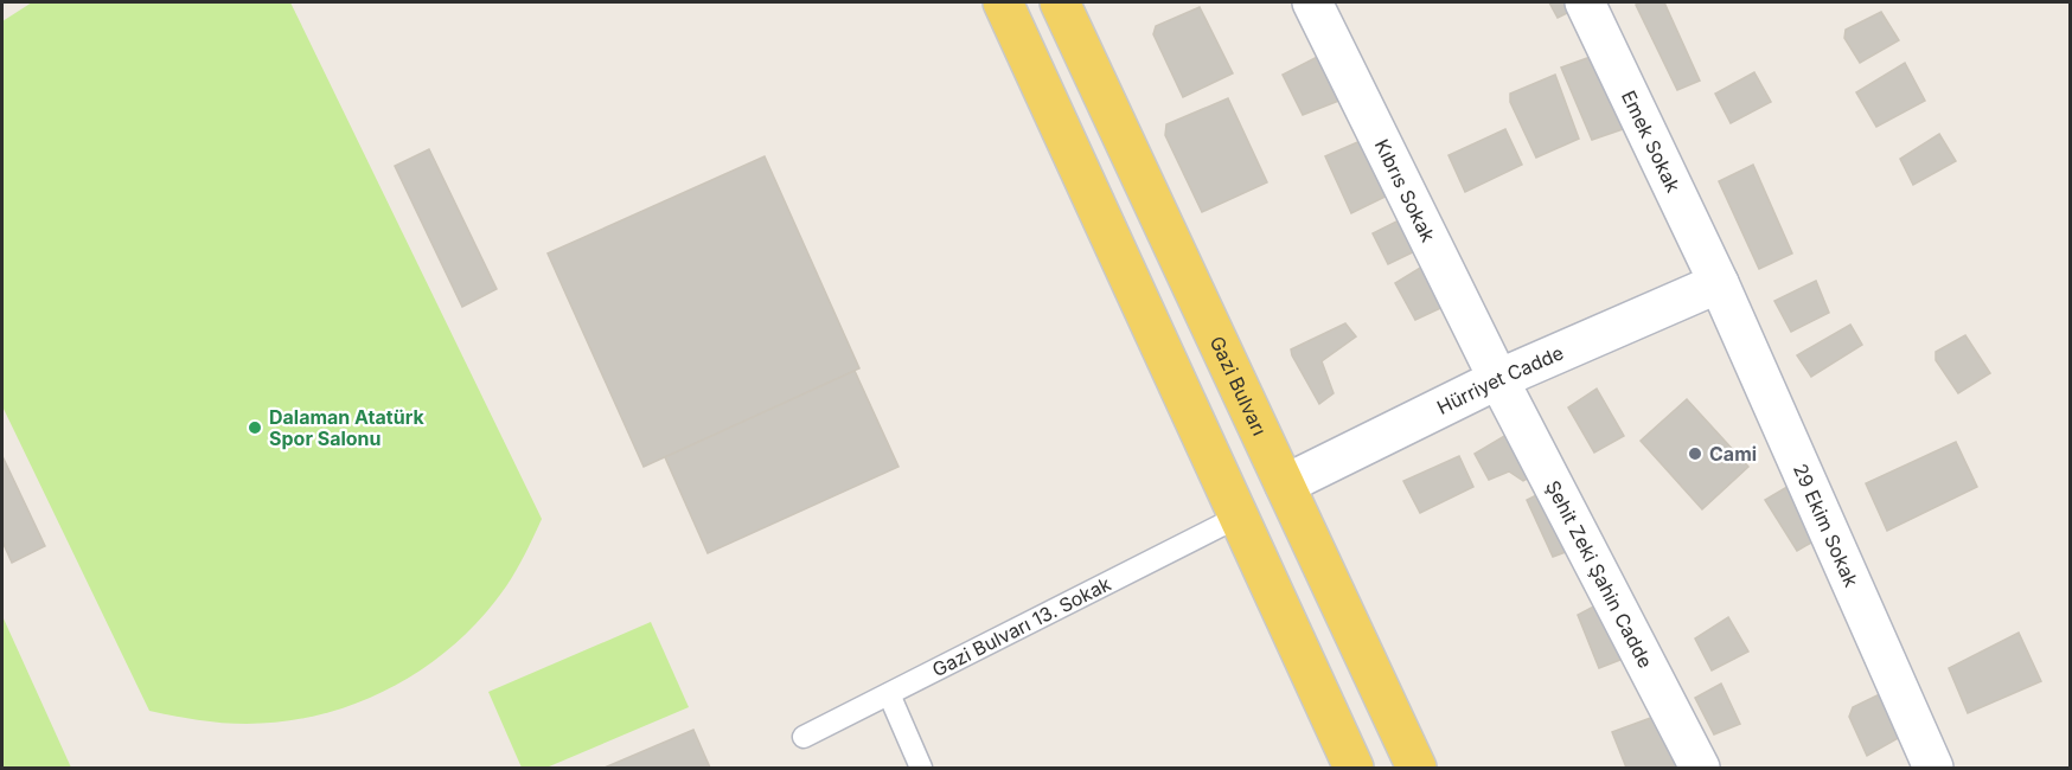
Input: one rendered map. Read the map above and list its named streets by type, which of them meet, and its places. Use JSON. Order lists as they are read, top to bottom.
{
  "streets": {
    "main road": ["Gazi Bulvarı"],
    "street": [
      "Emek Sokak",
      "Kıbrıs Sokak",
      "Hürriyet Cadde",
      "29 Ekim Sokak",
      "Şehit Zeki Şahin Cadde"
    ],
    "lane": ["Gazi Bulvarı 13. Sokak"]
  },
  "crossings": [
    ["Emek Sokak", "Hürriyet Cadde"],
    ["Emek Sokak", "29 Ekim Sokak"],
    ["Kıbrıs Sokak", "Hürriyet Cadde"],
    ["Kıbrıs Sokak", "Şehit Zeki Şahin Cadde"],
    ["Hürriyet Cadde", "Gazi Bulvarı"],
    ["Hürriyet Cadde", "29 Ekim Sokak"],
    ["Hürriyet Cadde", "Şehit Zeki Şahin Cadde"]
  ],
  "places": ["Dalaman Atatürk Spor Salonu", "Cami"]
}
